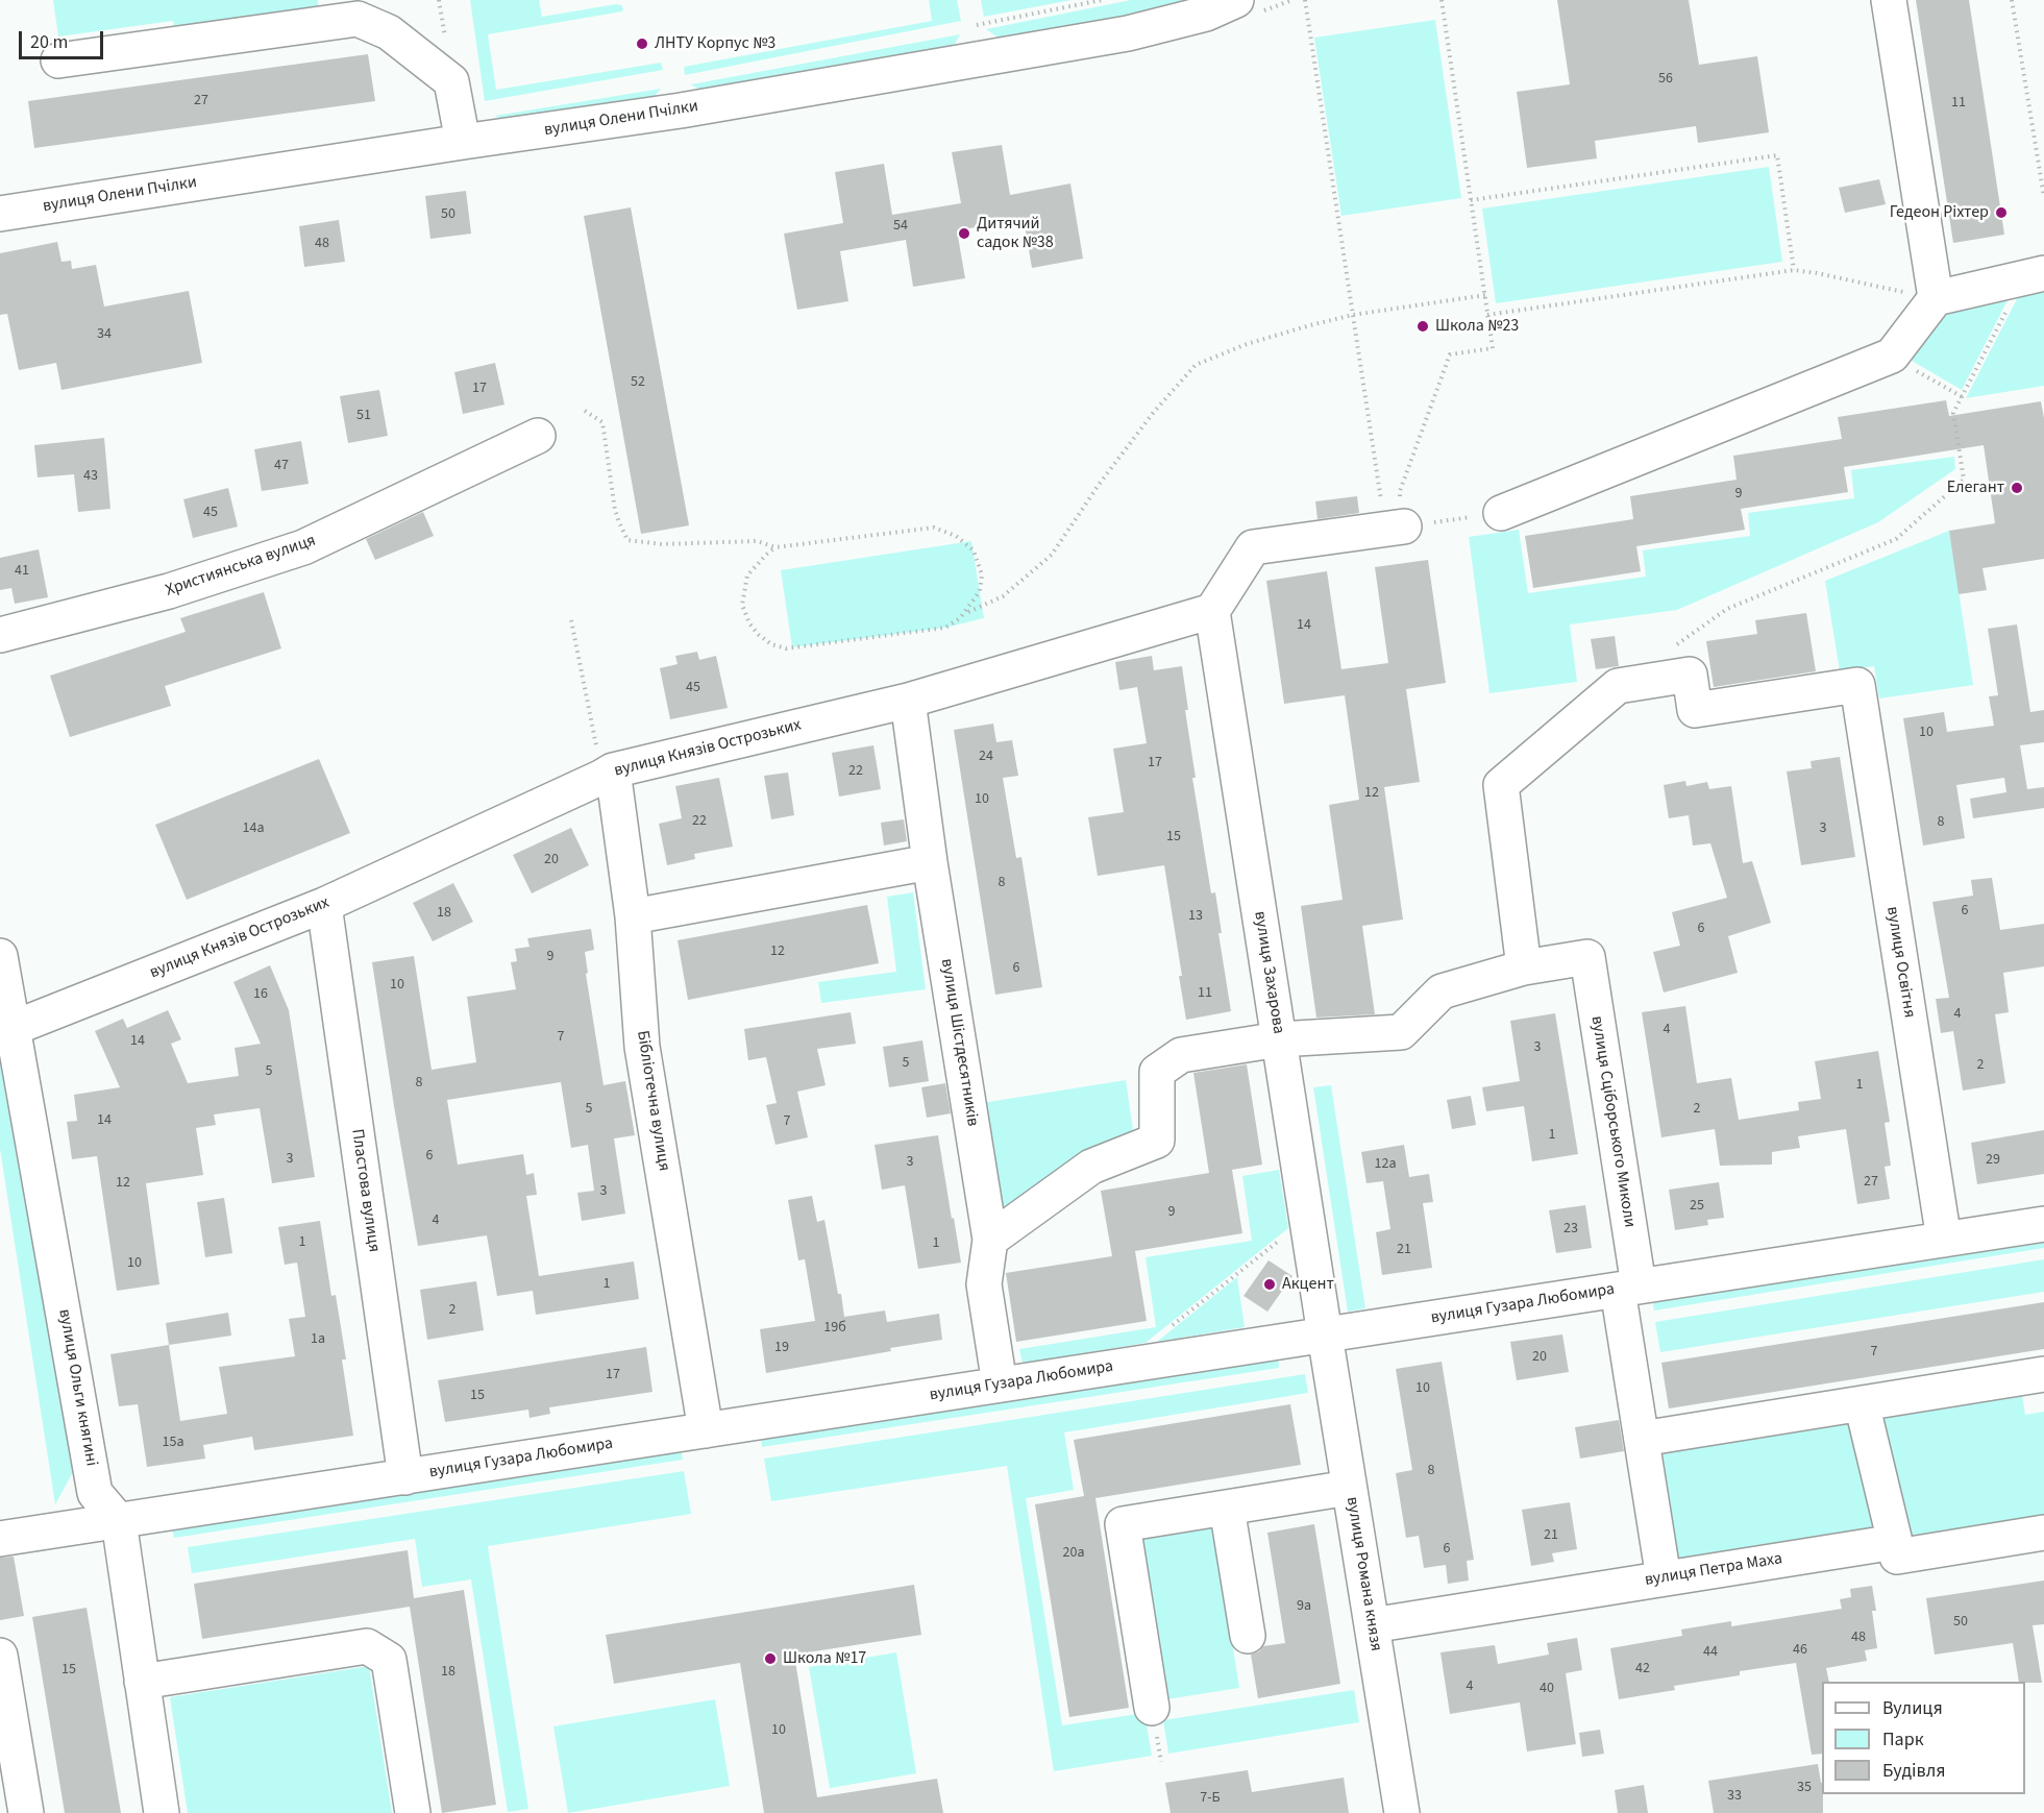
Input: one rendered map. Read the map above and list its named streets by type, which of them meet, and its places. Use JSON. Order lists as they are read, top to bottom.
{
  "streets": {
    "street": [
      "вулиця Олени Пчілки",
      "Християнська вулиця",
      "вулиця Князів Острозьких",
      "вулиця Освітня",
      "вулиця Захарова",
      "вулиця Шістдесятників",
      "Бібліотечна вулиця",
      "вулиця Сціборського Миколи",
      "Пластова вулиця",
      "вулиця Гузара Любомира",
      "вулиця Ольги княгині",
      "вулиця Петра Маха",
      "вулиця Романа князя"
    ]
  },
  "crossings": [
    ["вулиця Князів Острозьких", "вулиця Захарова"],
    ["вулиця Князів Острозьких", "вулиця Шістдесятників"],
    ["вулиця Князів Острозьких", "Бібліотечна вулиця"],
    ["вулиця Князів Острозьких", "Пластова вулиця"],
    ["вулиця Князів Острозьких", "вулиця Ольги княгині"],
    ["вулиця Освітня", "вулиця Сціборського Миколи"],
    ["вулиця Освітня", "вулиця Гузара Любомира"],
    ["вулиця Захарова", "вулиця Гузара Любомира"],
    ["вулиця Захарова", "вулиця Романа князя"],
    ["вулиця Шістдесятників", "вулиця Гузара Любомира"],
    ["Бібліотечна вулиця", "вулиця Гузара Любомира"],
    ["вулиця Сціборського Миколи", "вулиця Гузара Любомира"],
    ["вулиця Сціборського Миколи", "вулиця Петра Маха"],
    ["Пластова вулиця", "вулиця Гузара Любомира"],
    ["вулиця Гузара Любомира", "вулиця Ольги княгині"],
    ["вулиця Гузара Любомира", "вулиця Романа князя"],
    ["вулиця Петра Маха", "вулиця Романа князя"]
  ],
  "places": [
    "ЛНТУ Корпус №3",
    "Гедеон Ріхтер",
    "Дитячий садок №38",
    "Школа №23",
    "Елегант",
    "Акцент",
    "Школа №17"
  ],
  "house_numbers": [
    "56",
    "27",
    "11",
    "50",
    "54",
    "48",
    "34",
    "52",
    "17",
    "51",
    "47",
    "43",
    "9",
    "45",
    "41",
    "14",
    "45",
    "10",
    "24",
    "17",
    "22",
    "12",
    "10",
    "22",
    "8",
    "14а",
    "3",
    "15",
    "20",
    "8",
    "6",
    "18",
    "13",
    "6",
    "12",
    "9",
    "6",
    "10",
    "11",
    "16",
    "4",
    "4",
    "7",
    "14",
    "3",
    "5",
    "2",
    "5",
    "8",
    "1",
    "5",
    "2",
    "14",
    "7",
    "1",
    "6",
    "3",
    "29",
    "3",
    "12а",
    "27",
    "12",
    "3",
    "25",
    "9",
    "4",
    "23",
    "1",
    "1",
    "21",
    "10",
    "1",
    "2",
    "19б",
    "1а",
    "19",
    "7",
    "20",
    "17",
    "10",
    "15",
    "15а",
    "8",
    "21",
    "6",
    "20а",
    "9а",
    "50",
    "48",
    "46",
    "44",
    "42",
    "15",
    "18",
    "4",
    "40",
    "10",
    "35",
    "33",
    "7-Б"
  ],
  "legend": ["Вулиця", "Парк", "Будівля"],
  "scale_bar": "20 m"
}
